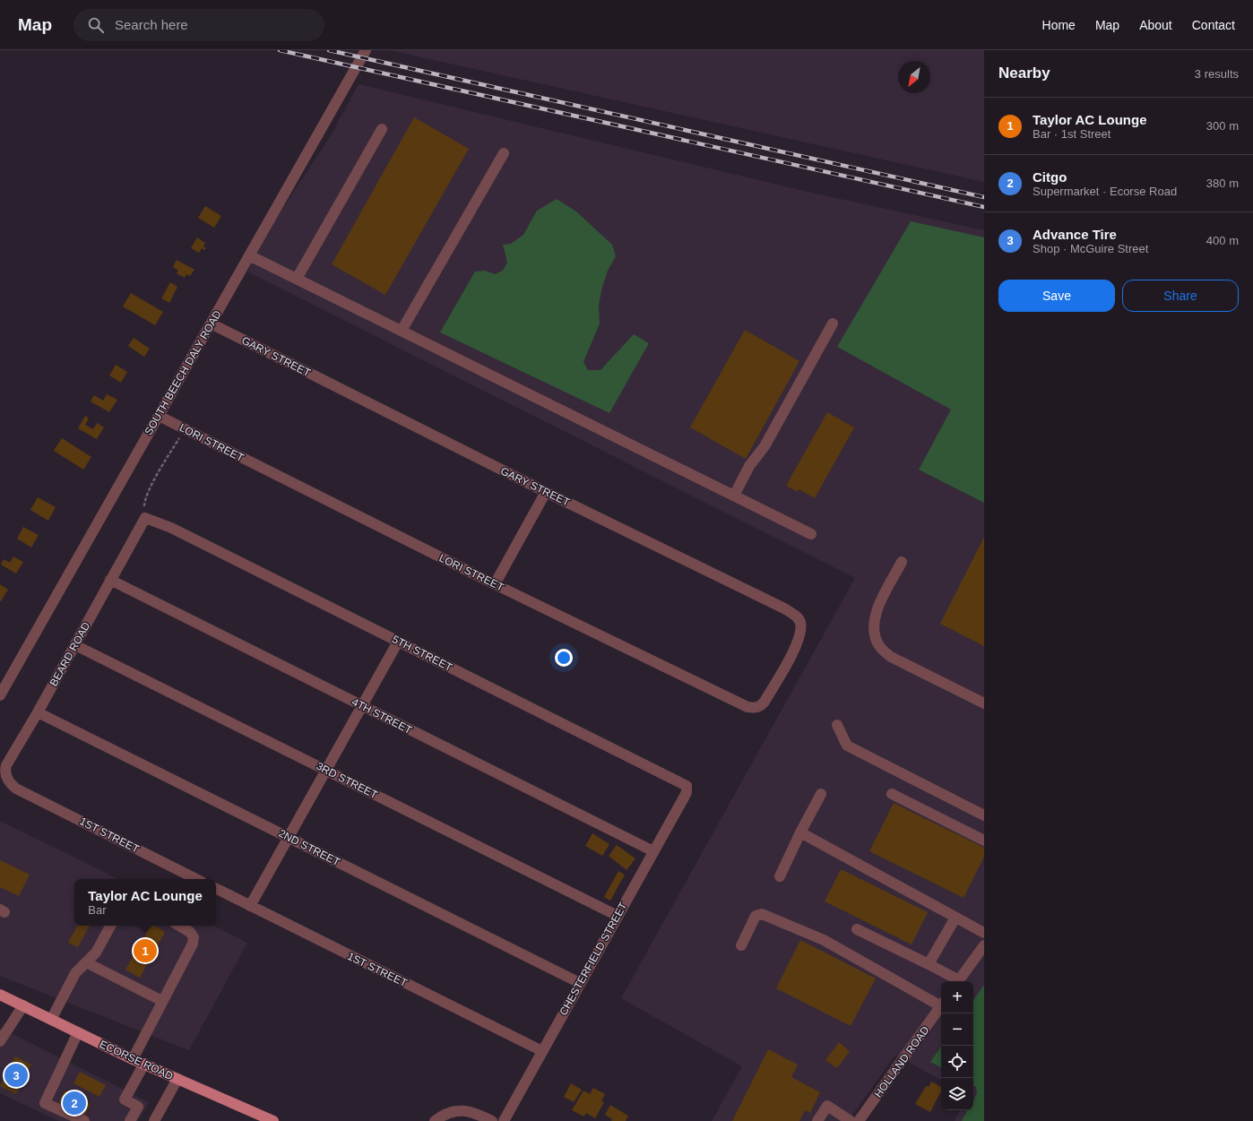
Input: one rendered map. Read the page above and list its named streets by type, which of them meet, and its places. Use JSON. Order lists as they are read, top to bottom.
{
  "streets": {
    "main road": ["ECORSE ROAD"],
    "street": [
      "GARY STREET",
      "SOUTH BEECH DALY ROAD",
      "LORI STREET",
      "5TH STREET",
      "BEARD ROAD",
      "4TH STREET",
      "3RD STREET",
      "1ST STREET",
      "2ND STREET",
      "CHESTERFIELD STREET",
      "HOLLAND ROAD"
    ]
  },
  "crossings": [
    ["GARY STREET", "SOUTH BEECH DALY ROAD"],
    ["GARY STREET", "LORI STREET"],
    ["SOUTH BEECH DALY ROAD", "LORI STREET"],
    ["5TH STREET", "BEARD ROAD"],
    ["5TH STREET", "CHESTERFIELD STREET"],
    ["BEARD ROAD", "4TH STREET"],
    ["BEARD ROAD", "3RD STREET"],
    ["BEARD ROAD", "1ST STREET"],
    ["BEARD ROAD", "2ND STREET"],
    ["4TH STREET", "CHESTERFIELD STREET"],
    ["3RD STREET", "CHESTERFIELD STREET"],
    ["1ST STREET", "CHESTERFIELD STREET"],
    ["2ND STREET", "CHESTERFIELD STREET"]
  ],
  "north": "bottom left",
  "page": {
    "header": "Map",
    "search": "Search here",
    "nav": [
      "Home",
      "Map",
      "About",
      "Contact"
    ],
    "heading": ["Nearby", "3 results"],
    "list": [
      {
        "mark": "1",
        "name": "Taylor AC Lounge",
        "note": "Bar · 1st Street",
        "value": "300 m"
      },
      {
        "mark": "2",
        "name": "Citgo",
        "note": "Supermarket · Ecorse Road",
        "value": "380 m"
      },
      {
        "mark": "3",
        "name": "Advance Tire",
        "note": "Shop · McGuire Street",
        "value": "400 m"
      }
    ],
    "buttons": ["Save", "Share"],
    "popup": ["Taylor AC Lounge", "Bar"],
    "pins": ["1", "3", "2"],
    "map_buttons": ["+", "−"]
  }
}
